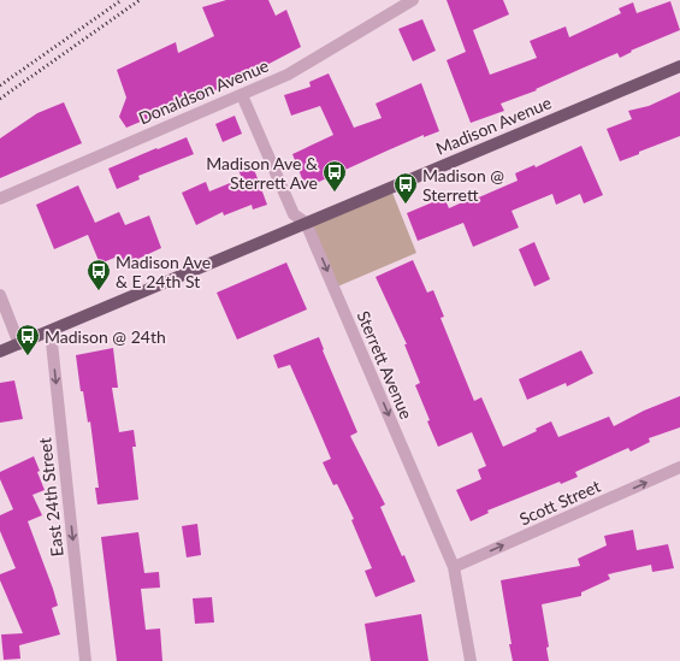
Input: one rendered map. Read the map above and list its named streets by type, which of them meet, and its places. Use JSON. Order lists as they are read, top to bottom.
{
  "streets": {
    "main road": ["Madison Avenue"],
    "street": [
      "Donaldson Avenue",
      "Sterrett Avenue",
      "East 24th Street",
      "Scott Street"
    ]
  },
  "crossings": [
    ["Donaldson Avenue", "Sterrett Avenue"],
    ["Madison Avenue", "Sterrett Avenue"],
    ["Madison Avenue", "East 24th Street"],
    ["Sterrett Avenue", "Scott Street"]
  ],
  "one_way": ["Sterrett Avenue", "East 24th Street", "Scott Street"],
  "places": {
    "bus stop": [
      "Madison Ave & Sterrett Ave",
      "Madison @ Sterrett",
      "Madison Ave & E 24th St",
      "Madison @ 24th"
    ]
  }
}
